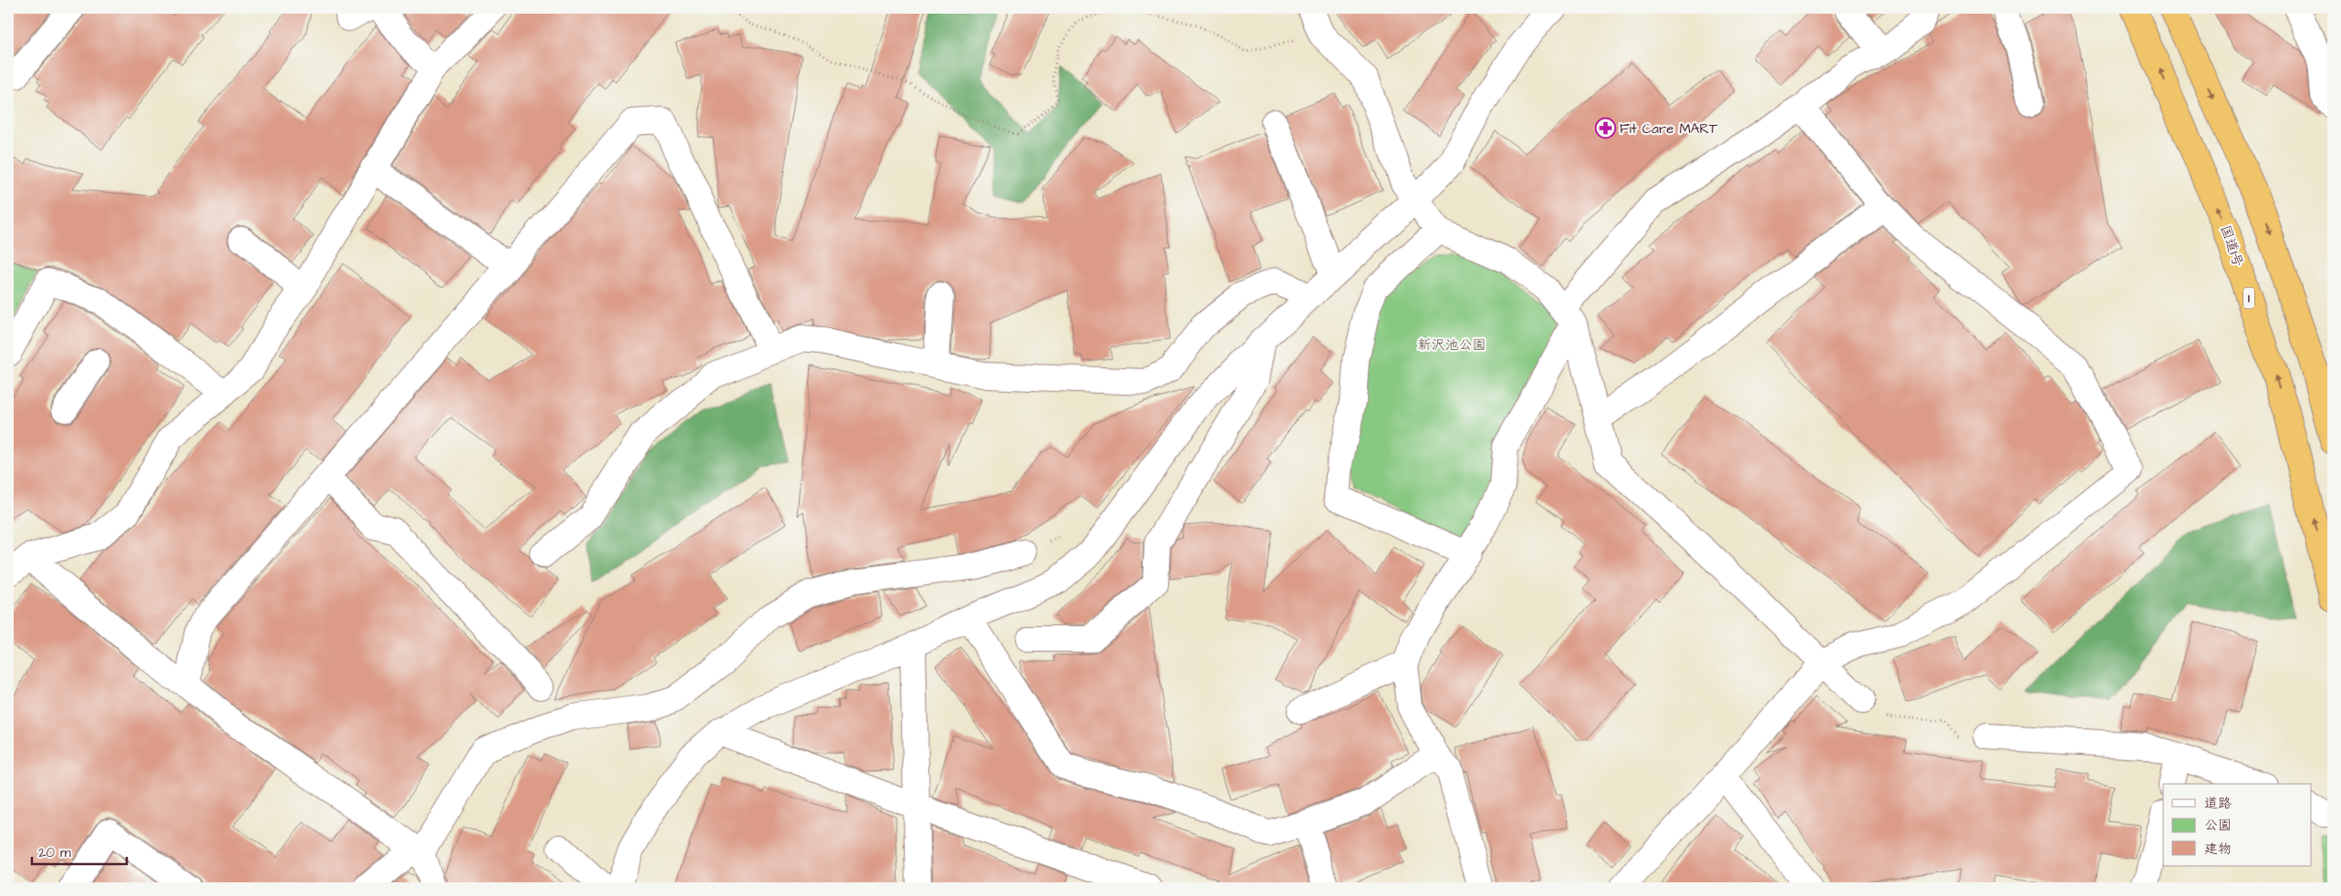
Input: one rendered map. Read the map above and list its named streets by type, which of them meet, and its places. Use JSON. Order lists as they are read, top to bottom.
{
  "streets": {
    "highway": ["国道1号", "1"]
  },
  "parks": ["新沢池公園"],
  "places": {
    "pharmacy": ["Fit Care MART"]
  },
  "legend": ["道路", "公園", "建物"],
  "scale_bar": "20 m"
}
